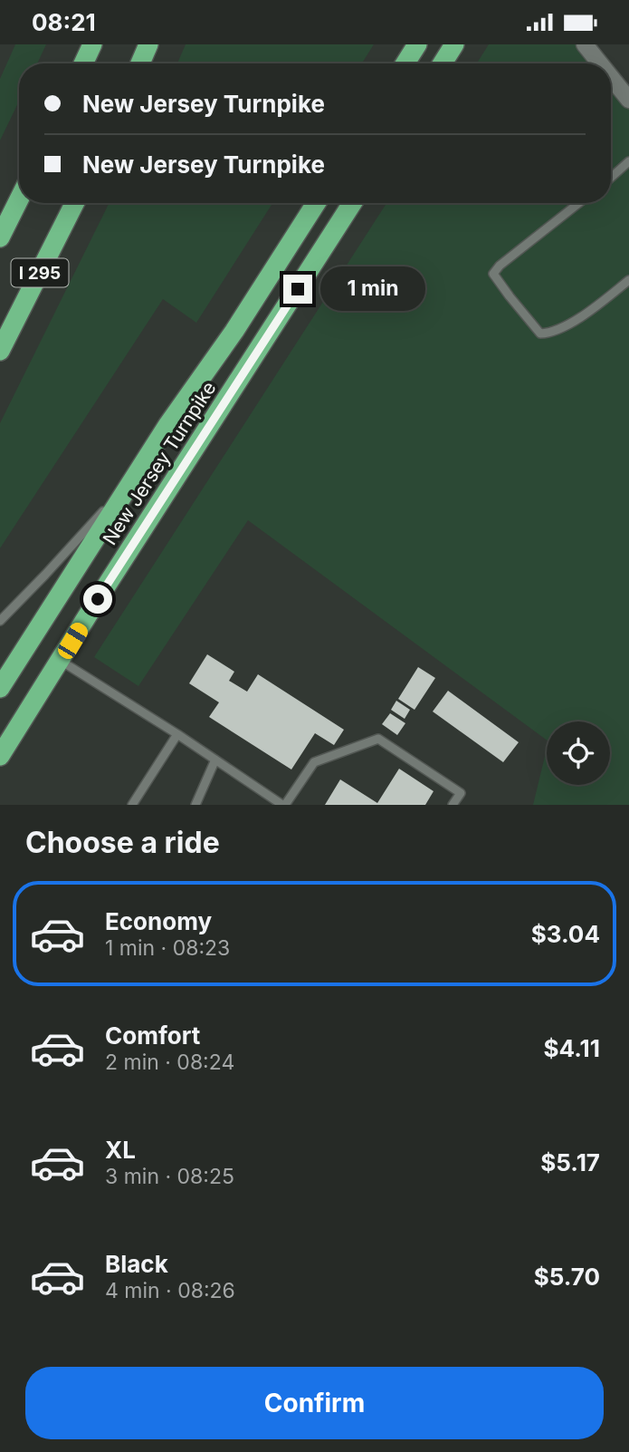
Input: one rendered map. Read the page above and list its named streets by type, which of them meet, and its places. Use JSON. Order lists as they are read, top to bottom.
{
  "streets": {
    "highway": ["I 295", "New Jersey Turnpike"]
  },
  "page": {
    "status": "08:21",
    "banner": ["New Jersey Turnpike", "New Jersey Turnpike"],
    "bubble": "1 min",
    "heading": "Choose a ride",
    "list": [
      {
        "name": "Economy",
        "note": "1 min · 08:23",
        "value": "$3.04"
      },
      {
        "name": "Comfort",
        "note": "2 min · 08:24",
        "value": "$4.11"
      },
      {
        "name": "XL",
        "note": "3 min · 08:25",
        "value": "$5.17"
      },
      {
        "name": "Black",
        "note": "4 min · 08:26",
        "value": "$5.70"
      }
    ],
    "buttons": "Confirm"
  }
}
